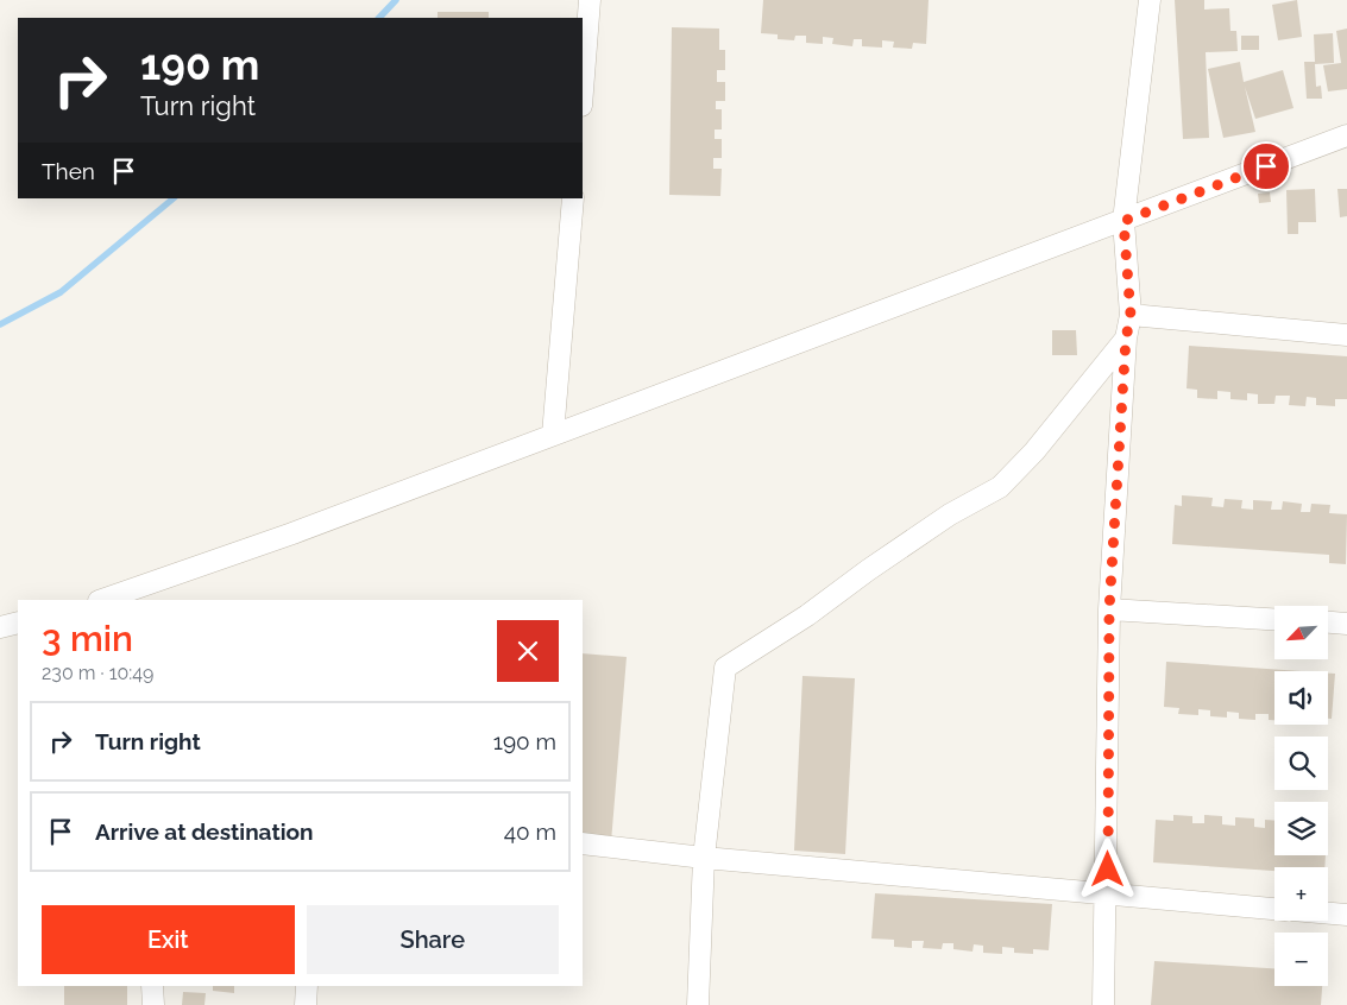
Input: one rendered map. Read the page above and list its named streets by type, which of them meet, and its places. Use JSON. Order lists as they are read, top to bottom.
{
  "north": "bottom left",
  "page": {
    "turn": ["190 m", "Turn right"],
    "then": "Then",
    "heading": ["3 min", "230 m · 10:49"],
    "map_buttons": ["+", "−"],
    "list": [
      {
        "name": "Turn right",
        "value": "190 m"
      },
      {
        "name": "Arrive at destination",
        "value": "40 m"
      }
    ],
    "buttons": ["Exit", "Share"]
  }
}
